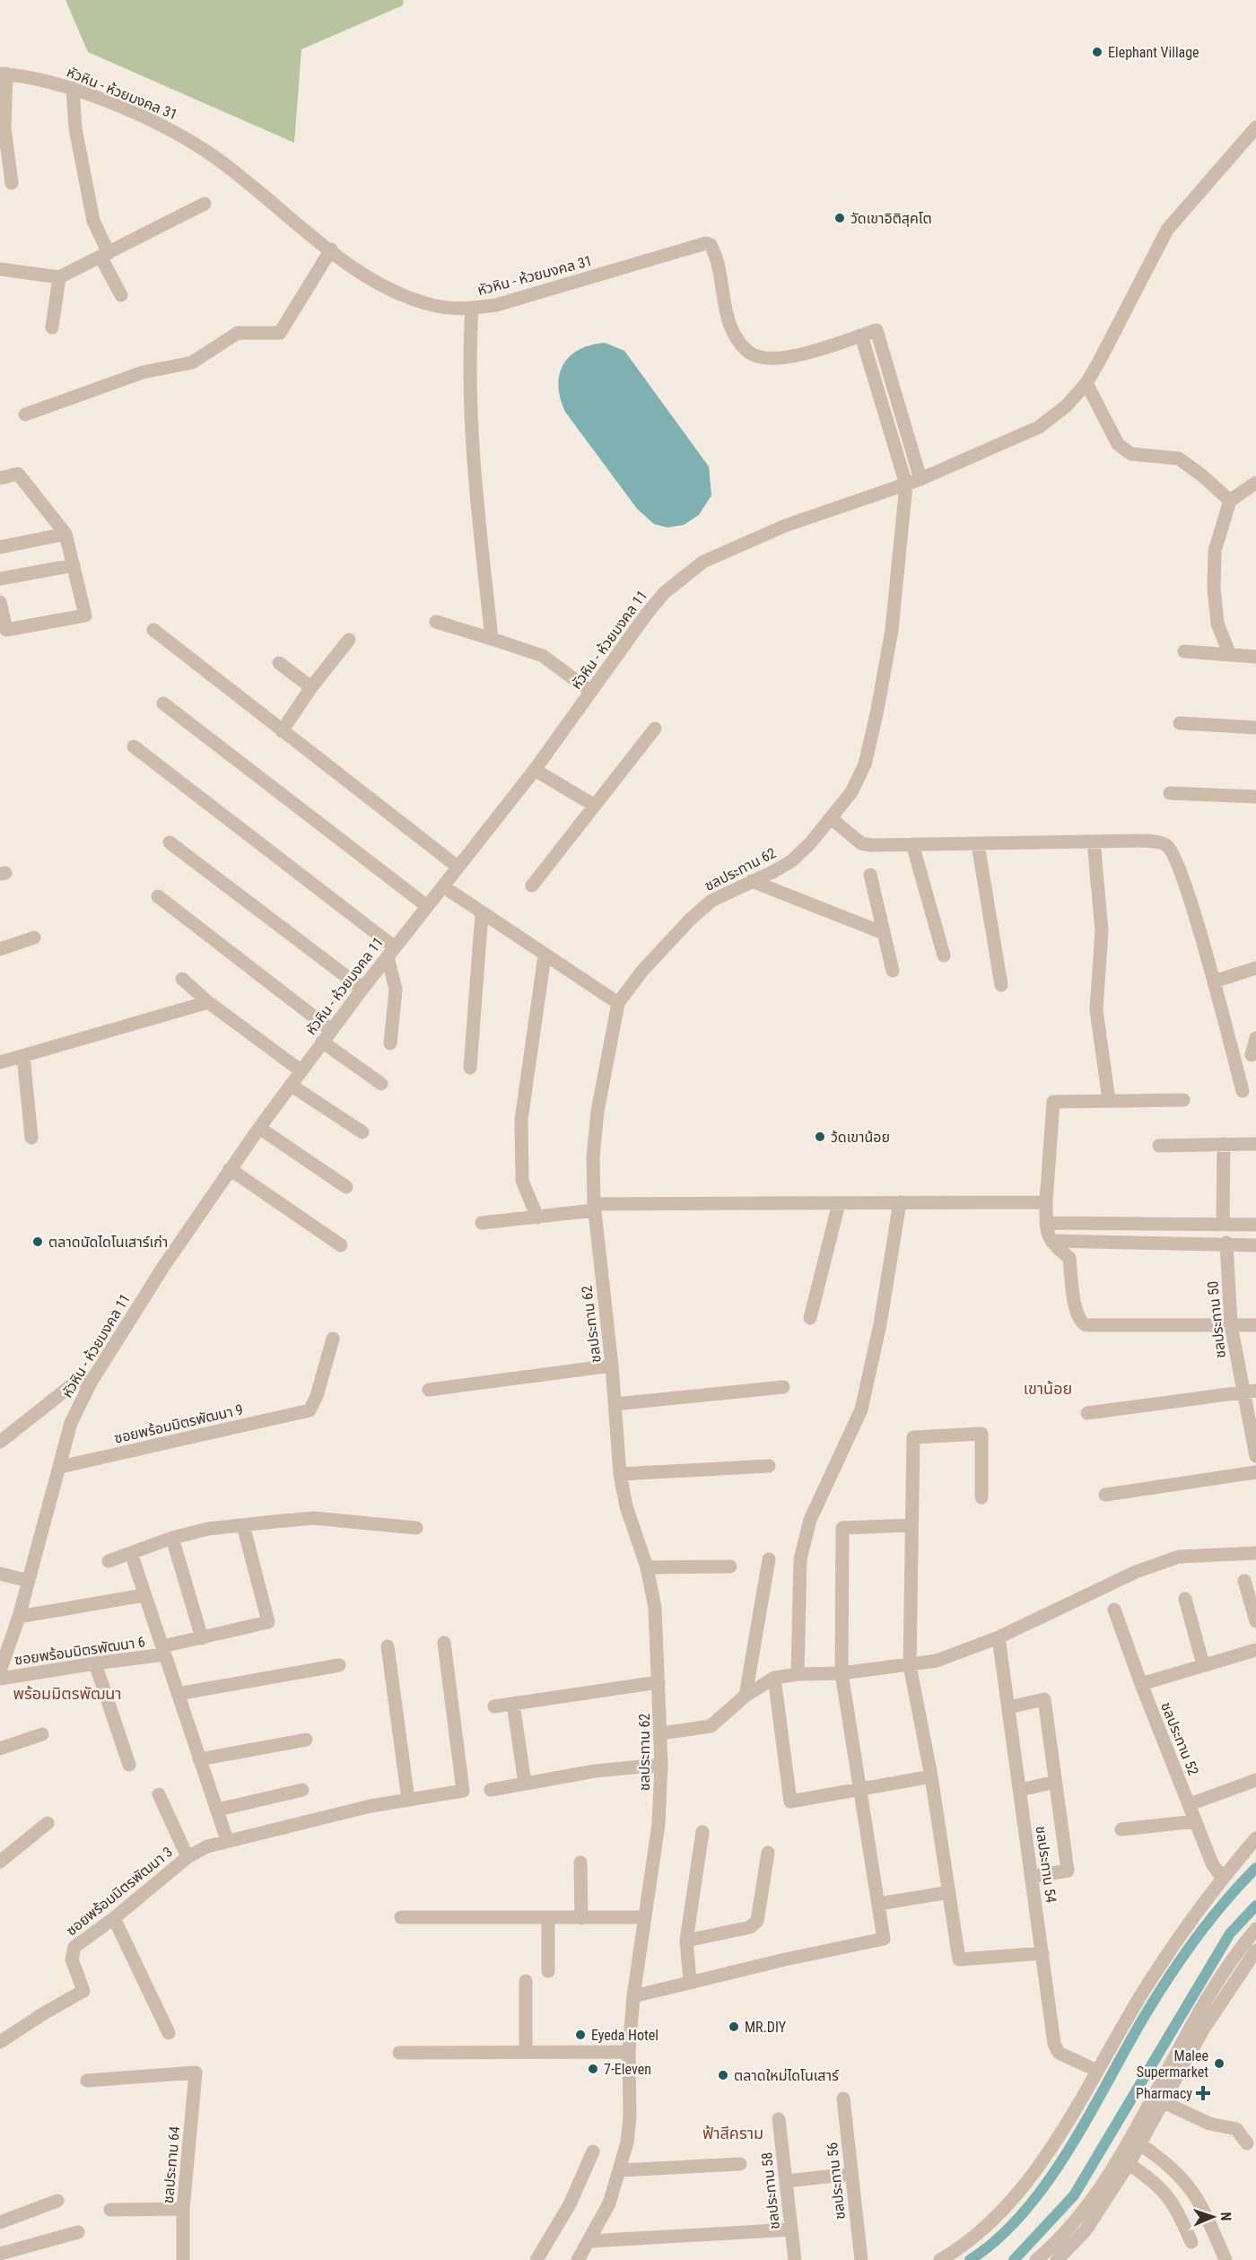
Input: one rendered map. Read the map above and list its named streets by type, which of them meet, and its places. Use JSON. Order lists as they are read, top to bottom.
{
  "streets": {
    "street": [
      "หัวหิน - ห้วยมงคล 31",
      "หัวหิน - ห้วยมงคล 11",
      "ชลประทาน 62",
      "ชลประทาน 50",
      "ซอยพร้อมมิตรพัฒนา 9",
      "ซอยพร้อมมิตรพัฒนา 6",
      "ชลประทาน 52",
      "ชลประทาน 54",
      "ซอยพร้อมมิตรพัฒนา 3",
      "ชลประทาน 64",
      "ชลประทาน 56",
      "ชลประทาน 58"
    ]
  },
  "crossings": [
    ["หัวหิน - ห้วยมงคล 11", "ชลประทาน 62"],
    ["หัวหิน - ห้วยมงคล 11", "ซอยพร้อมมิตรพัฒนา 9"]
  ],
  "districts": ["เขาน้อย", "พร้อมมิตรพัฒนา", "ฟ้าสีคราม"],
  "places": {
    "other": [
      "Elephant Village",
      "วัดเขาอิติสุคโต",
      "ว้ดเขาน้อย",
      "ตลาดนัดไดโนเสาร์เก่า",
      "MR.DIY",
      "Eyeda Hotel",
      "Malee Supermarket",
      "7-Eleven",
      "ตลาดใหม่ไดโนเสาร์"
    ],
    "health": ["Pharmacy"]
  },
  "north": "right"
}
